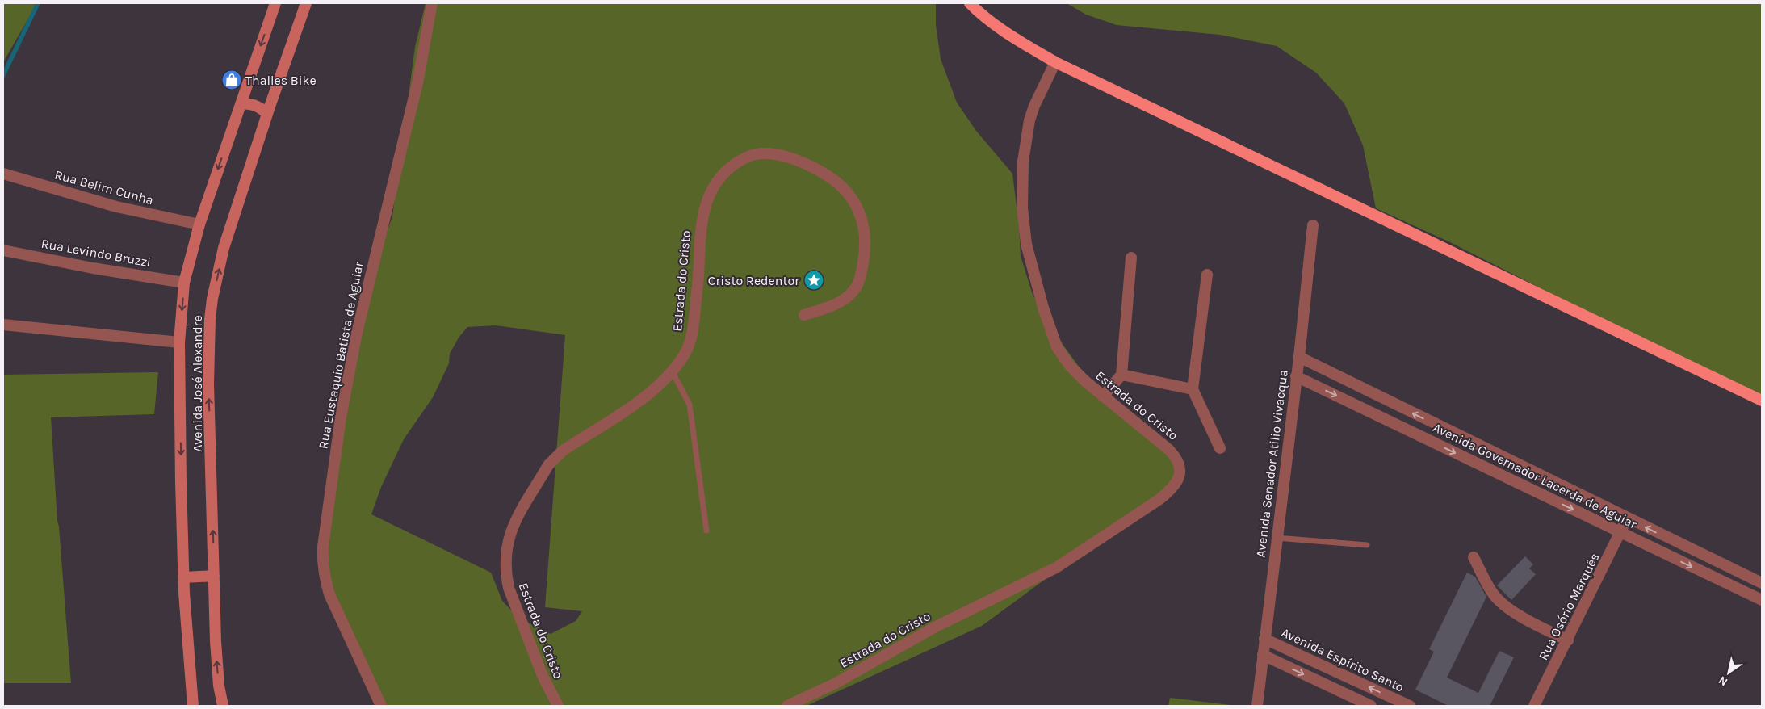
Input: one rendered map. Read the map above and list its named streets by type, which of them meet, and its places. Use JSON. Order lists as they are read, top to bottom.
{
  "streets": {
    "main road": ["Avenida José Alexandre"],
    "street": [
      "Rua Belim Cunha",
      "Rua Levindo Bruzzi",
      "Estrada do Cristo",
      "Rua Eustaquio Batista de Aguiar",
      "Avenida Senador Atilio Vivacqua",
      "Avenida Governador Lacerda de Aguiar",
      "Rua Osório Marquês",
      "Avenida Espírito Santo"
    ]
  },
  "crossings": [
    ["Avenida Senador Atilio Vivacqua", "Avenida Governador Lacerda de Aguiar"],
    ["Avenida Senador Atilio Vivacqua", "Avenida Espírito Santo"],
    ["Avenida Governador Lacerda de Aguiar", "Rua Osório Marquês"]
  ],
  "places": {
    "shop": ["Thalles Bike"],
    "place": ["Cristo Redentor"]
  },
  "north": "bottom left"
}
